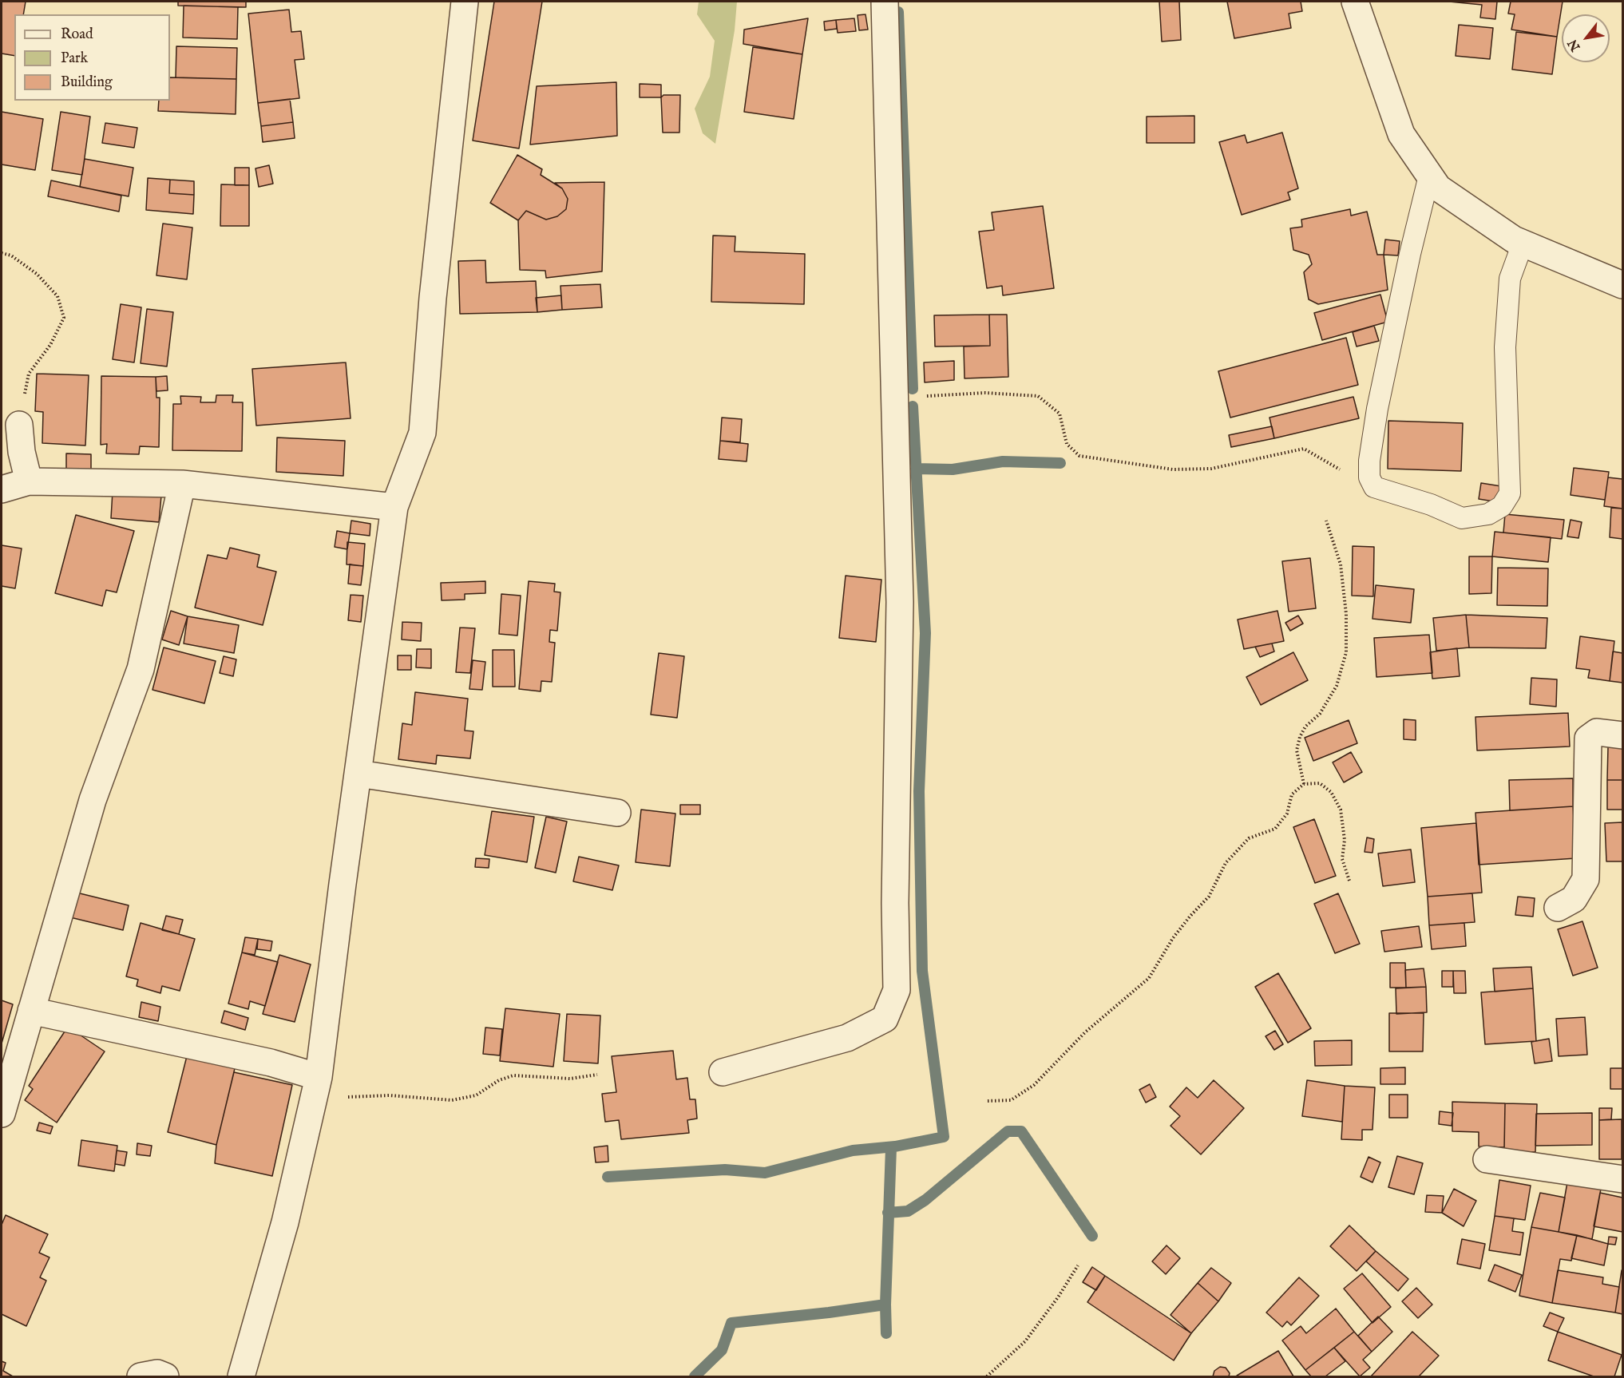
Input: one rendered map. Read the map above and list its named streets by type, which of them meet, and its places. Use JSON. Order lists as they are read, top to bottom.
{
  "legend": ["Road", "Park", "Building"],
  "north": "bottom left"
}
